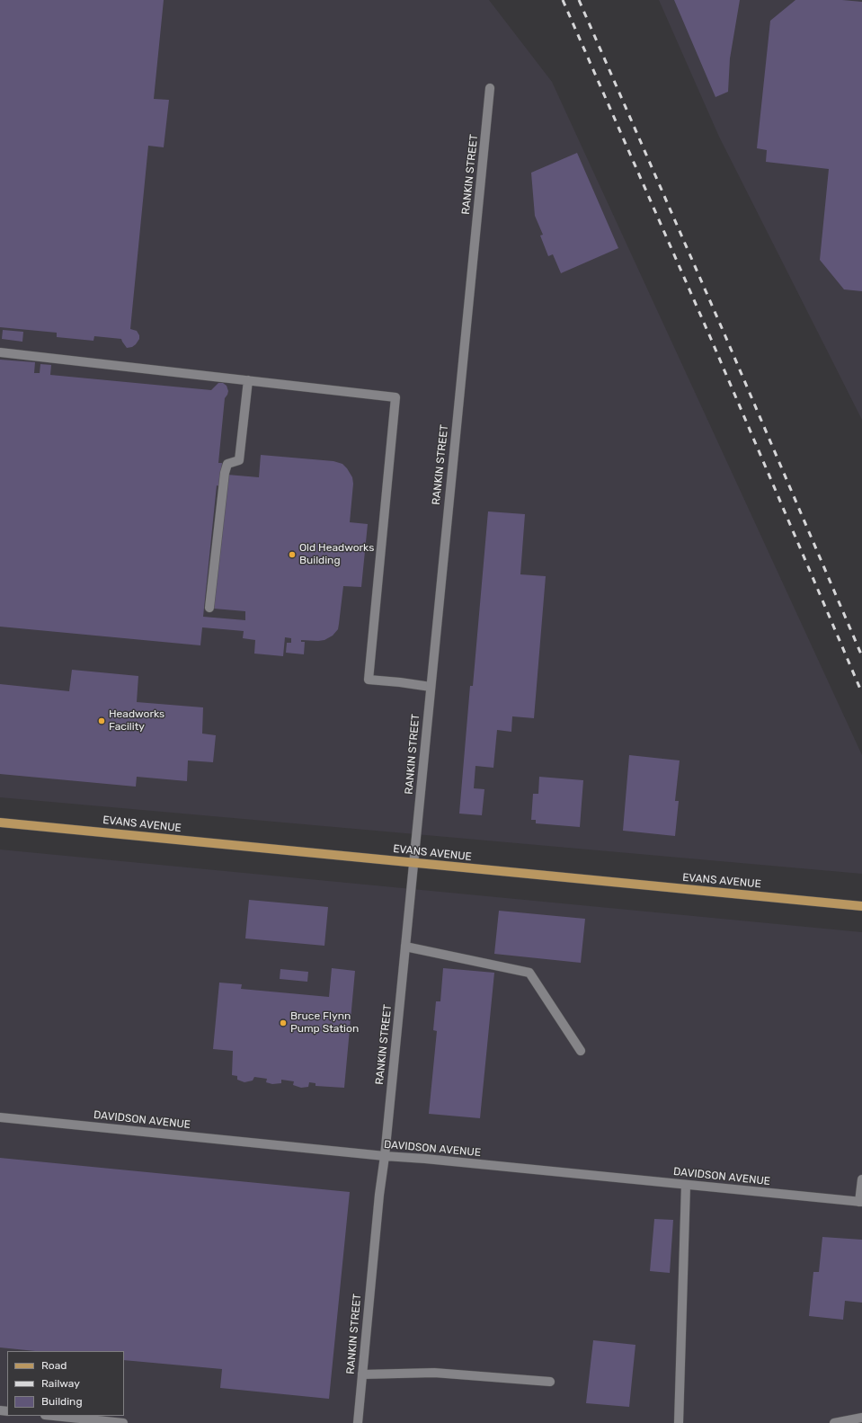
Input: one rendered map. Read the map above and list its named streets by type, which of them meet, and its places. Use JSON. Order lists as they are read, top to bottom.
{
  "streets": {
    "main road": ["EVANS AVENUE"],
    "street": ["RANKIN STREET", "DAVIDSON AVENUE"]
  },
  "crossings": [
    ["RANKIN STREET", "EVANS AVENUE"],
    ["RANKIN STREET", "DAVIDSON AVENUE"]
  ],
  "places": ["Old Headworks Building", "Headworks Facility", "Bruce Flynn Pump Station"],
  "legend": ["Road", "Railway", "Building"]
}
